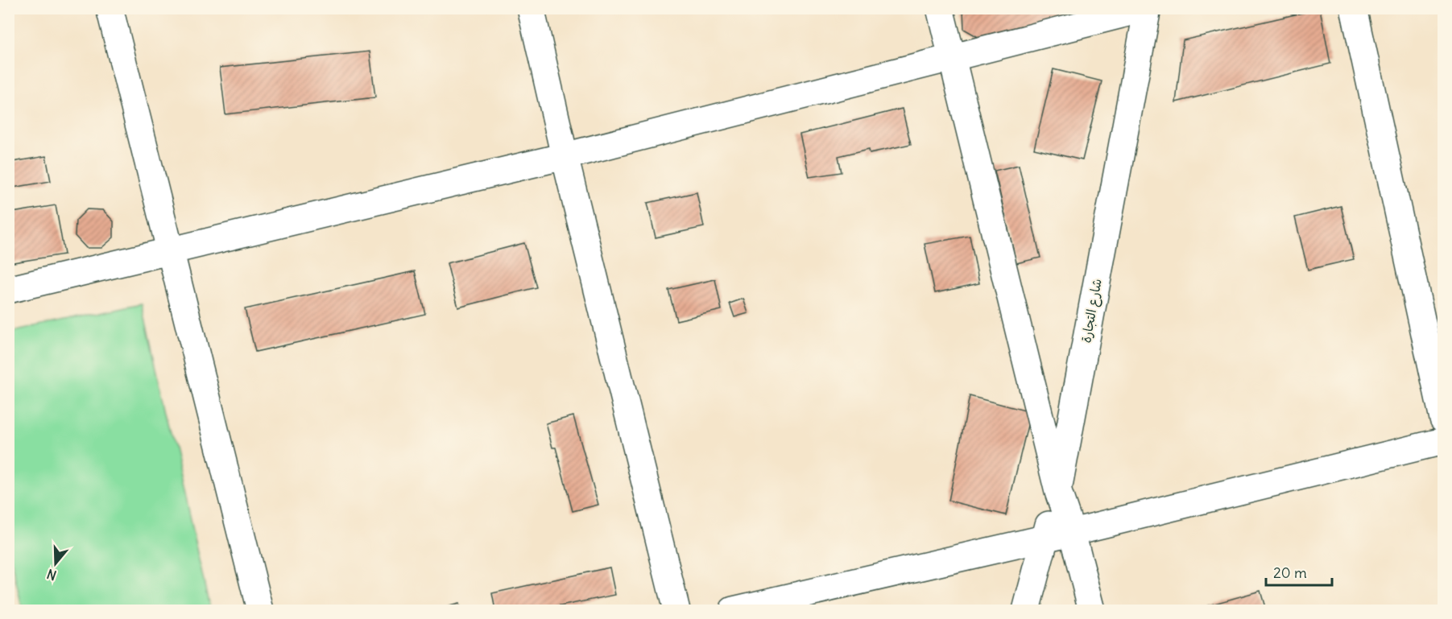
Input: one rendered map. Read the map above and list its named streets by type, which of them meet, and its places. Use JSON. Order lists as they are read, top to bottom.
{
  "streets": {
    "street": ["شارع التجارة"]
  },
  "scale_bar": "20 m",
  "north": "bottom"
}
